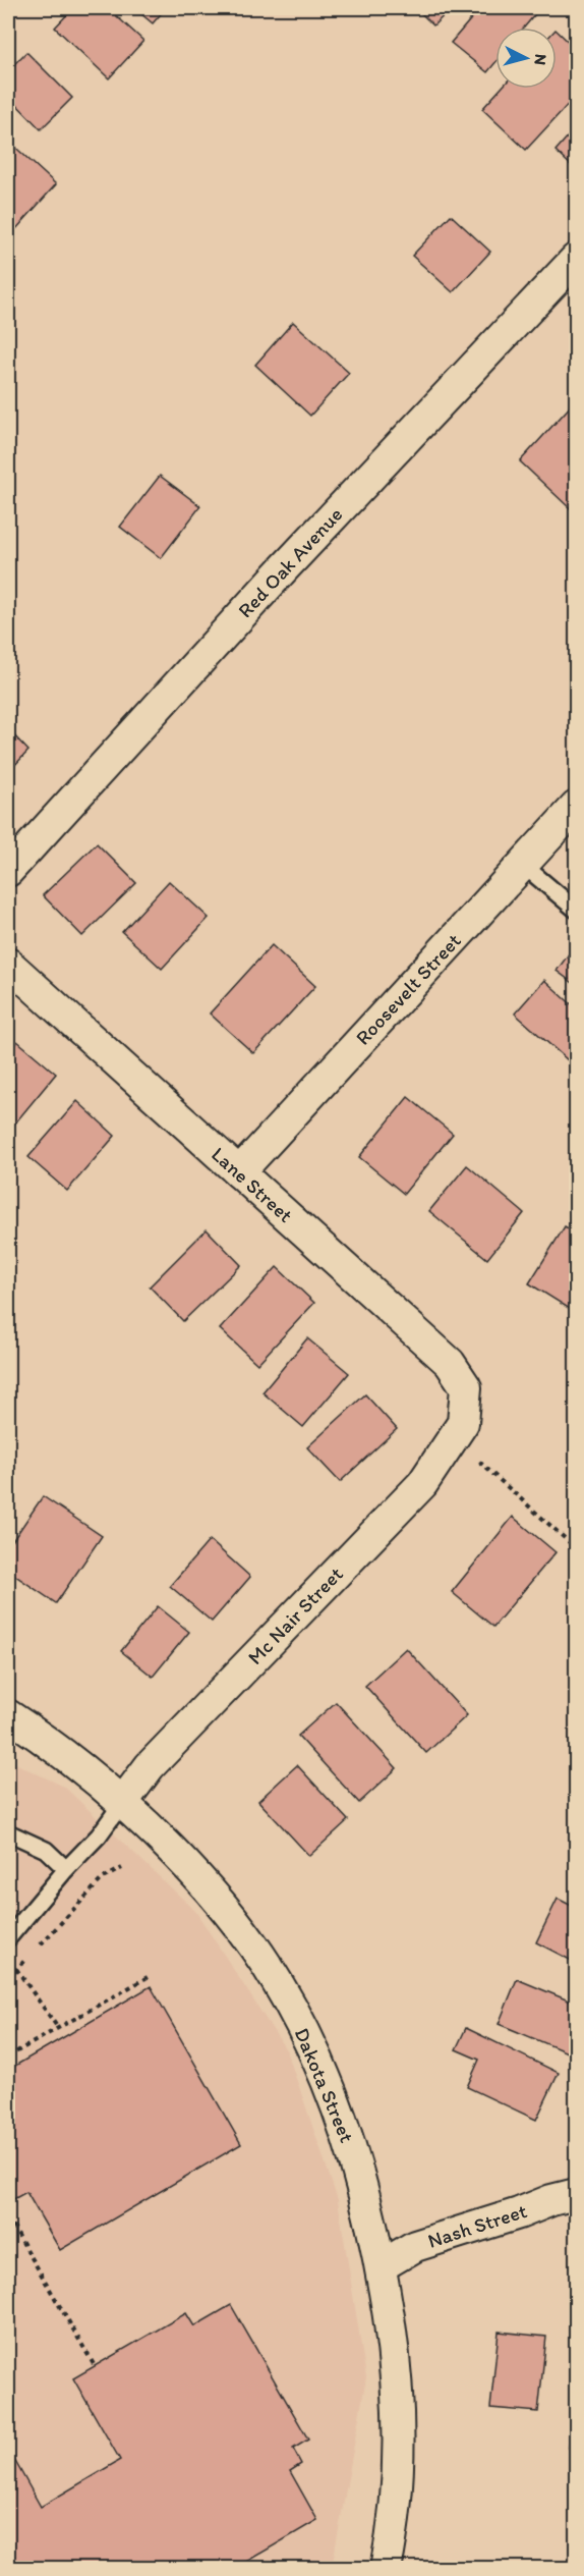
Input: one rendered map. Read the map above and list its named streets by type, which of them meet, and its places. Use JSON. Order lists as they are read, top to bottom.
{
  "streets": {
    "street": [
      "Red Oak Avenue",
      "Roosevelt Street",
      "Lane Street",
      "Mc Nair Street",
      "Dakota Street",
      "Nash Street"
    ]
  },
  "crossings": [
    ["Roosevelt Street", "Lane Street"],
    ["Lane Street", "Mc Nair Street"],
    ["Mc Nair Street", "Dakota Street"],
    ["Dakota Street", "Nash Street"]
  ],
  "north": "right"
}
